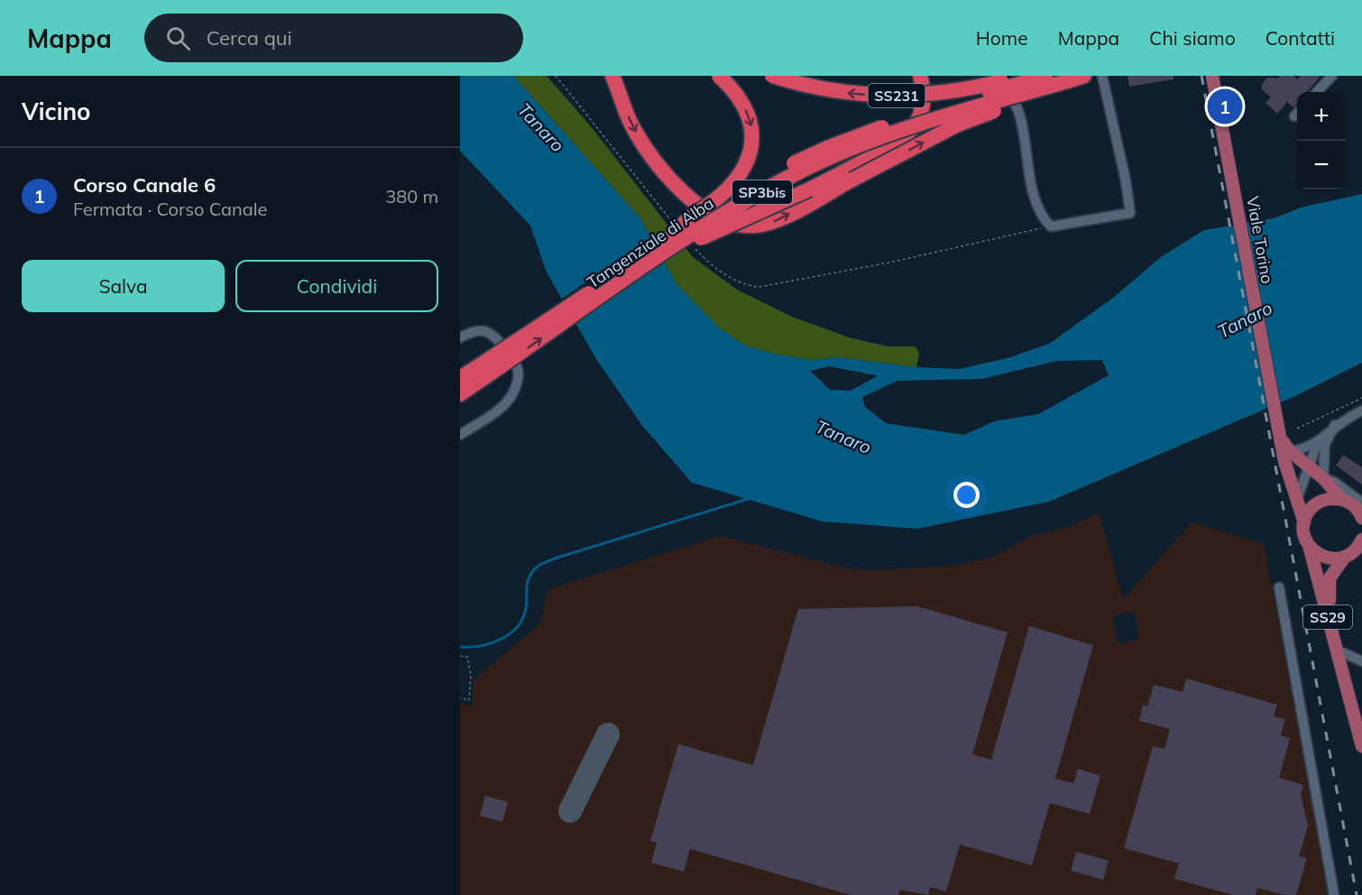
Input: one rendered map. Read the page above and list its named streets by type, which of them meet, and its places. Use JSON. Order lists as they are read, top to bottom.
{
  "streets": {
    "highway": ["SS231", "SP3bis", "Tangenziale di Alba"],
    "main road": ["Viale Torino", "SS29"]
  },
  "crossings": [
    ["SP3bis", "Tangenziale di Alba"],
    ["Viale Torino", "SS29"]
  ],
  "water": ["Tanaro"],
  "page": {
    "header": "Mappa",
    "search": "Cerca qui",
    "nav": [
      "Home",
      "Mappa",
      "Chi siamo",
      "Contatti"
    ],
    "heading": "Vicino",
    "pins": "1",
    "map_buttons": ["+", "−"],
    "list": [
      {
        "mark": "1",
        "name": "Corso Canale 6",
        "note": "Fermata · Corso Canale",
        "value": "380 m"
      }
    ],
    "buttons": ["Salva", "Condividi"]
  }
}
